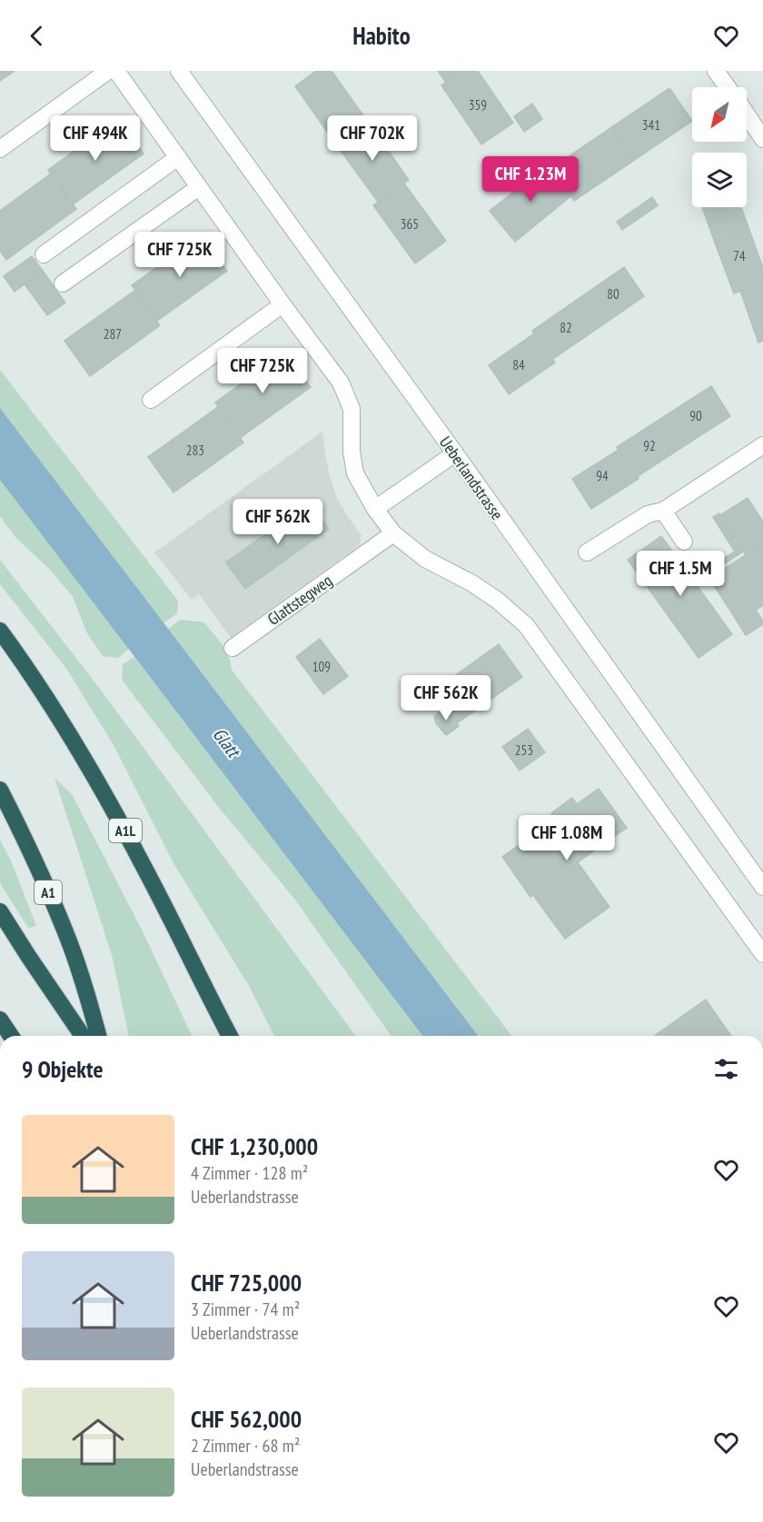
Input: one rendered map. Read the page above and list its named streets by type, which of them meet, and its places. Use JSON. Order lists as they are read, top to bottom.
{
  "streets": {
    "highway": ["A1L", "A1"],
    "street": ["Ueberlandstrasse", "Glattstegweg"]
  },
  "water": ["Glatt"],
  "house_numbers": [
    "359",
    "341",
    "365",
    "74",
    "80",
    "82",
    "287",
    "84",
    "90",
    "92",
    "283",
    "94",
    "109",
    "253"
  ],
  "north": "bottom left",
  "page": {
    "header": "Habito",
    "price": [
      "CHF 494K",
      "CHF 702K",
      "CHF 1.23M",
      "CHF 725K",
      "CHF 725K",
      "CHF 562K",
      "CHF 1.5M",
      "CHF 562K",
      "CHF 1.08M"
    ],
    "heading": "9 Objekte",
    "list": [
      {
        "name": "CHF 1,230,000",
        "note": "4 Zimmer · 128 m² · Ueberlandstrasse"
      },
      {
        "name": "CHF 725,000",
        "note": "3 Zimmer · 74 m² · Ueberlandstrasse"
      },
      {
        "name": "CHF 562,000",
        "note": "2 Zimmer · 68 m² · Ueberlandstrasse"
      }
    ]
  }
}
